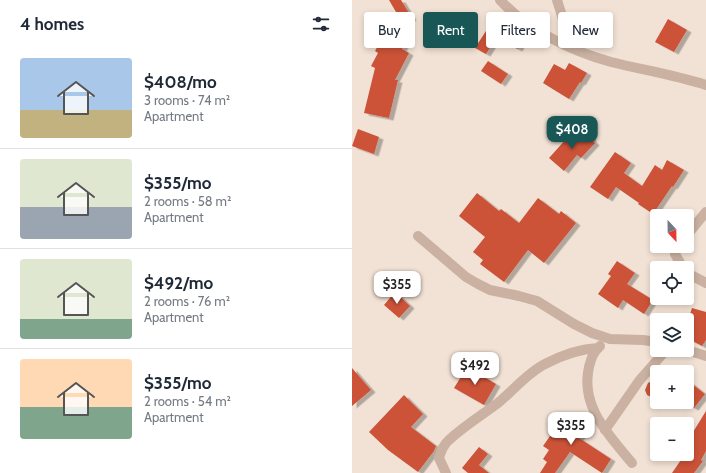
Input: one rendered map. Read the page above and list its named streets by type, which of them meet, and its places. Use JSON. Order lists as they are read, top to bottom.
{
  "north": "bottom",
  "page": {
    "heading": "4 homes",
    "chip": [
      "Buy",
      "Rent",
      "Filters",
      "New"
    ],
    "list": [
      {
        "name": "$408/mo",
        "note": "3 rooms · 74 m² · Apartment"
      },
      {
        "name": "$355/mo",
        "note": "2 rooms · 58 m² · Apartment"
      },
      {
        "name": "$492/mo",
        "note": "2 rooms · 76 m² · Apartment"
      },
      {
        "name": "$355/mo",
        "note": "2 rooms · 54 m² · Apartment"
      }
    ],
    "price": [
      "$408",
      "$355",
      "$492",
      "$355"
    ],
    "map_buttons": ["+", "−"]
  }
}
